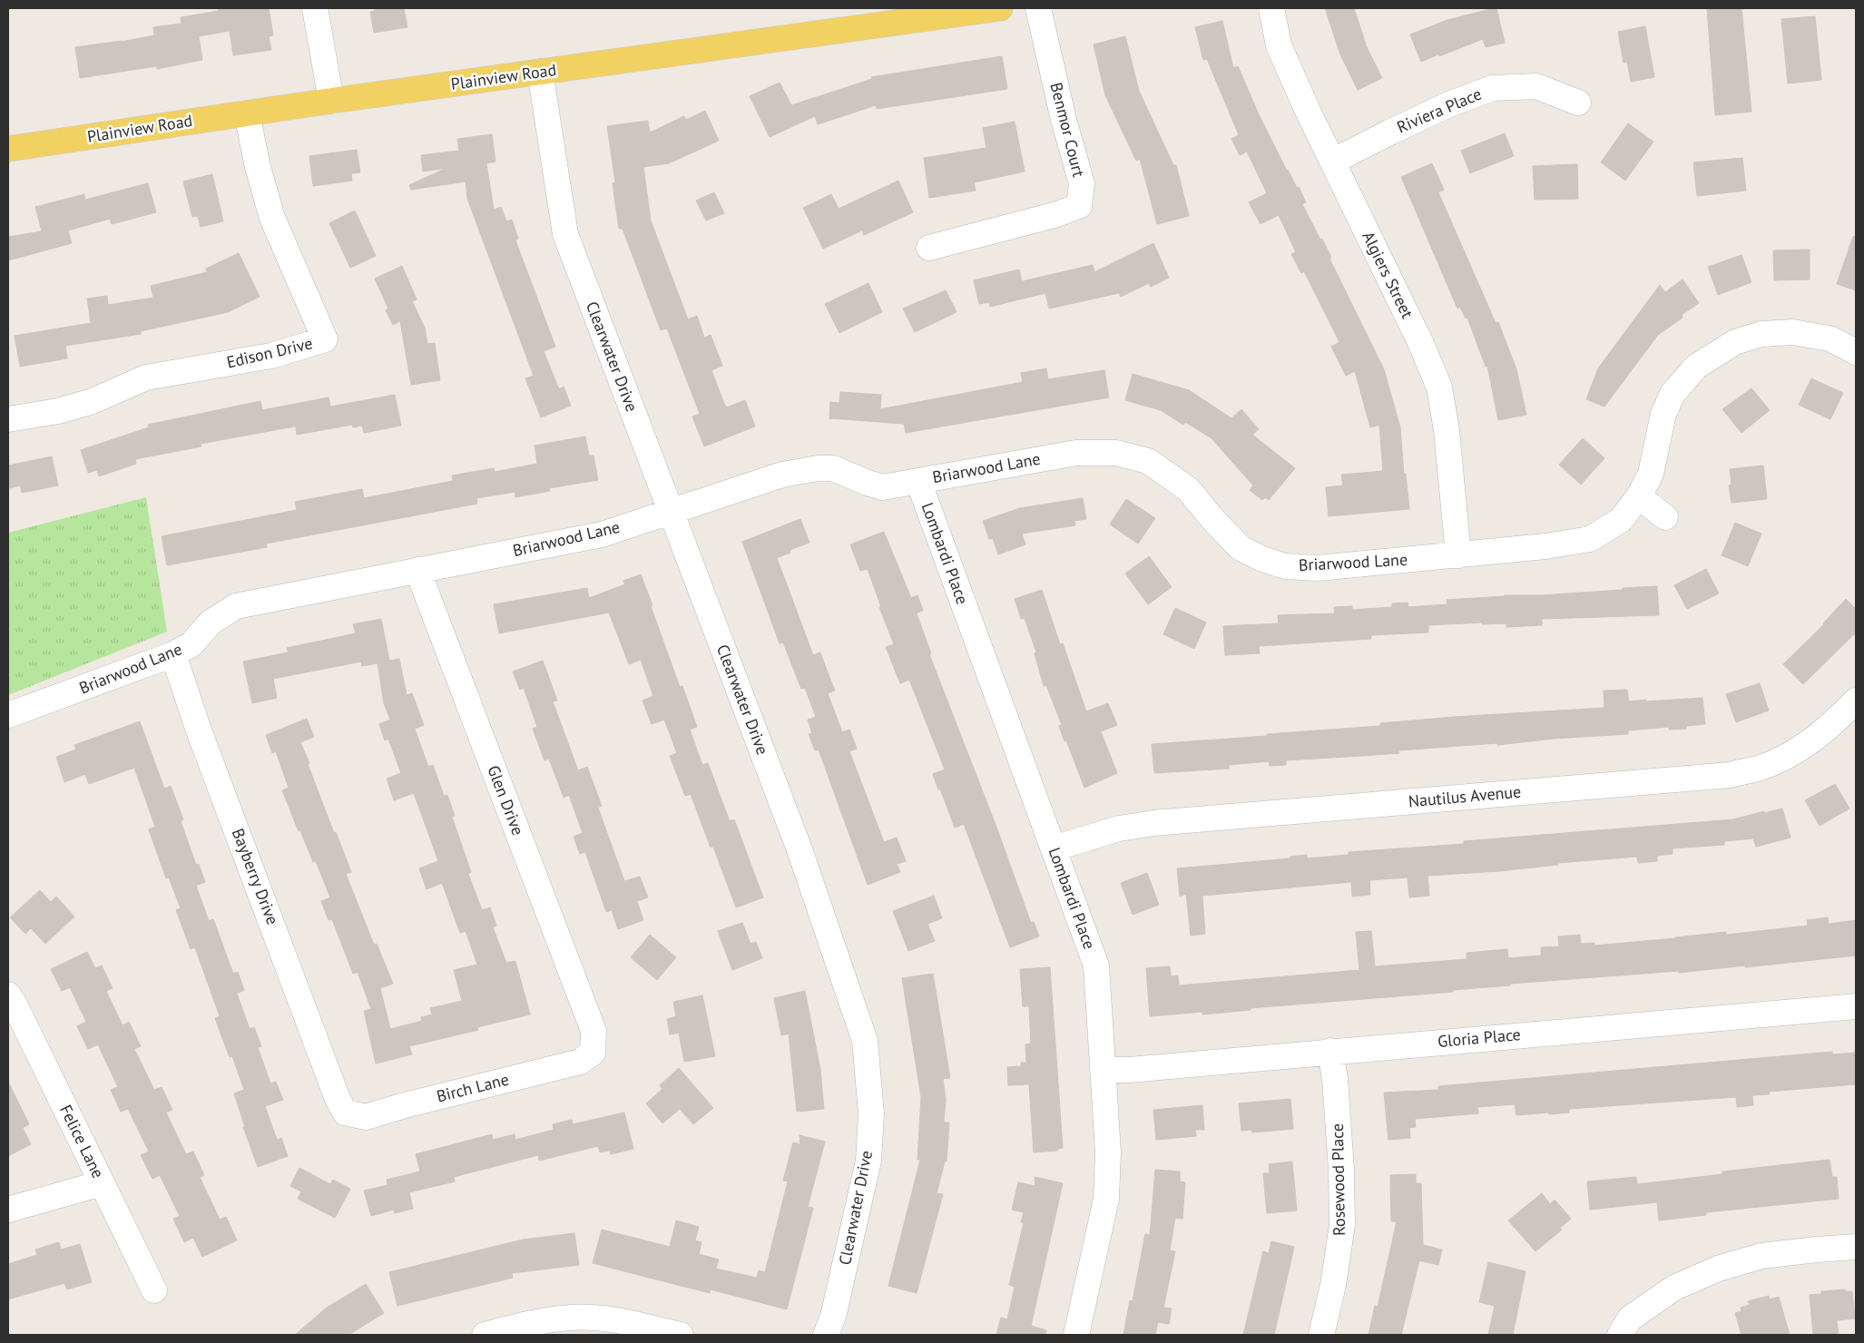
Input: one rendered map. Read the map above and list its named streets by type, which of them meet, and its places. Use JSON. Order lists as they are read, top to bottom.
{
  "streets": {
    "main road": ["Plainview Road"],
    "street": [
      "Riviera Place",
      "Benmor Court",
      "Algiers Street",
      "Edison Drive",
      "Clearwater Drive",
      "Briarwood Lane",
      "Lombardi Place",
      "Nautilus Avenue",
      "Glen Drive",
      "Bayberry Drive",
      "Gloria Place",
      "Birch Lane",
      "Felice Lane",
      "Rosewood Place"
    ]
  },
  "crossings": [
    ["Plainview Road", "Edison Drive"],
    ["Plainview Road", "Clearwater Drive"],
    ["Riviera Place", "Algiers Street"],
    ["Algiers Street", "Briarwood Lane"],
    ["Clearwater Drive", "Briarwood Lane"],
    ["Briarwood Lane", "Lombardi Place"],
    ["Briarwood Lane", "Glen Drive"],
    ["Briarwood Lane", "Bayberry Drive"],
    ["Lombardi Place", "Nautilus Avenue"],
    ["Lombardi Place", "Gloria Place"],
    ["Glen Drive", "Birch Lane"],
    ["Bayberry Drive", "Birch Lane"],
    ["Gloria Place", "Rosewood Place"]
  ]
}
